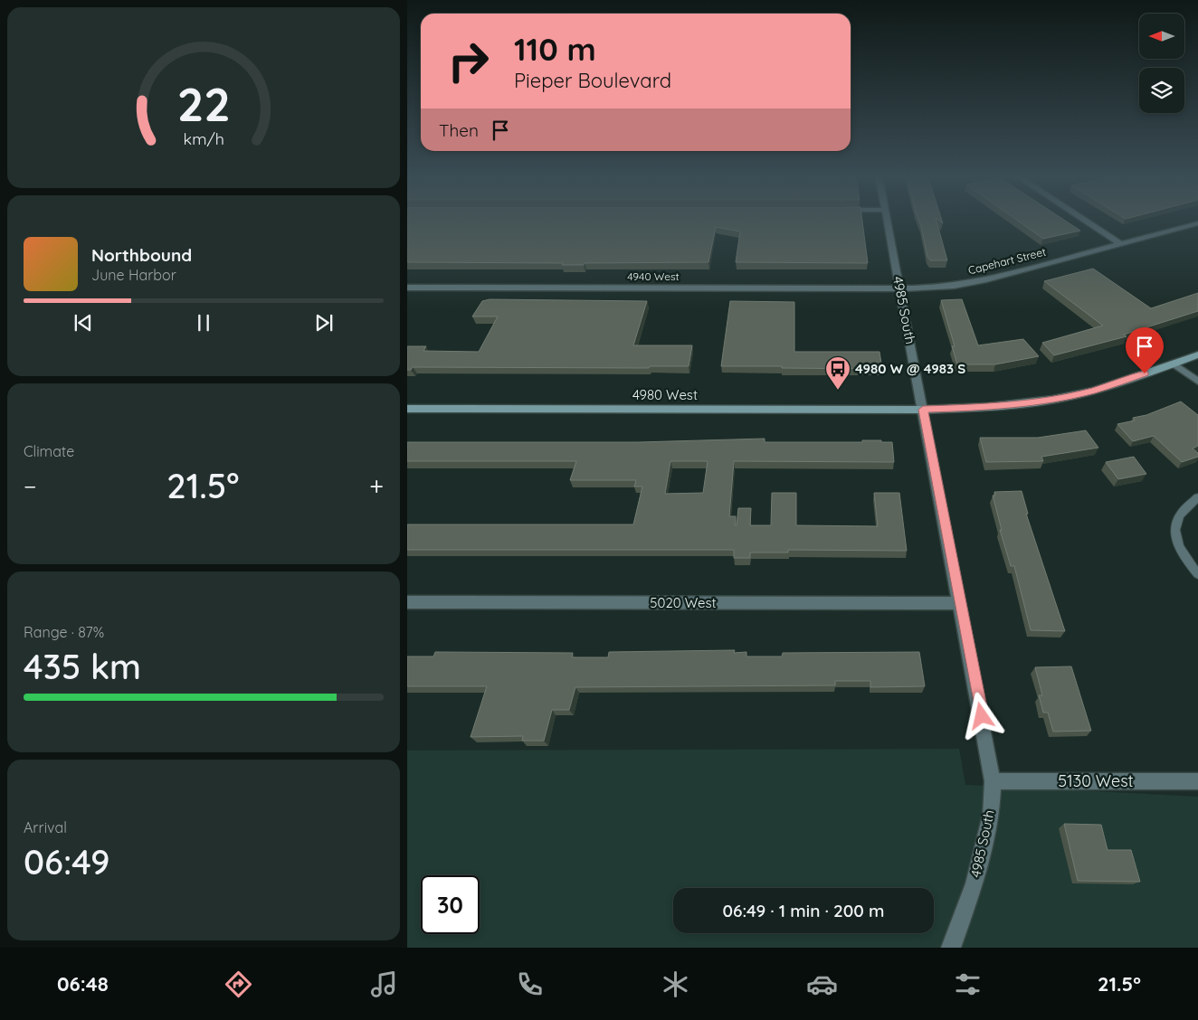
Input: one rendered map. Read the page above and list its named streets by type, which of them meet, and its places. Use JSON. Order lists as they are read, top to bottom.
{
  "streets": {
    "street": [
      "Capehart Street",
      "4940 West",
      "4985 South",
      "4980 West",
      "5020 West",
      "5130 West"
    ]
  },
  "crossings": [
    ["Capehart Street", "4940 West"],
    ["Capehart Street", "4985 South"],
    ["4940 West", "4985 South"],
    ["4985 South", "4980 West"],
    ["4985 South", "5020 West"],
    ["4985 South", "5130 West"]
  ],
  "places": {
    "bus stop": ["4980 W @ 4983 S"]
  },
  "north": "left",
  "page": {
    "turn": ["110 m", "Pieper Boulevard"],
    "then": "Then",
    "song": ["Northbound", "June Harbor"],
    "tile": [
      "Climate",
      ["Range · 87%", "435 km"],
      ["Arrival", "06:49"]
    ],
    "heat": ["−", "21.5°", "+"],
    "limit": "30",
    "trip": "06:49 · 1 min · 200 m",
    "tabs": ["06:48", "21.5°"],
    "gauge": ["22", "km/h"]
  }
}
